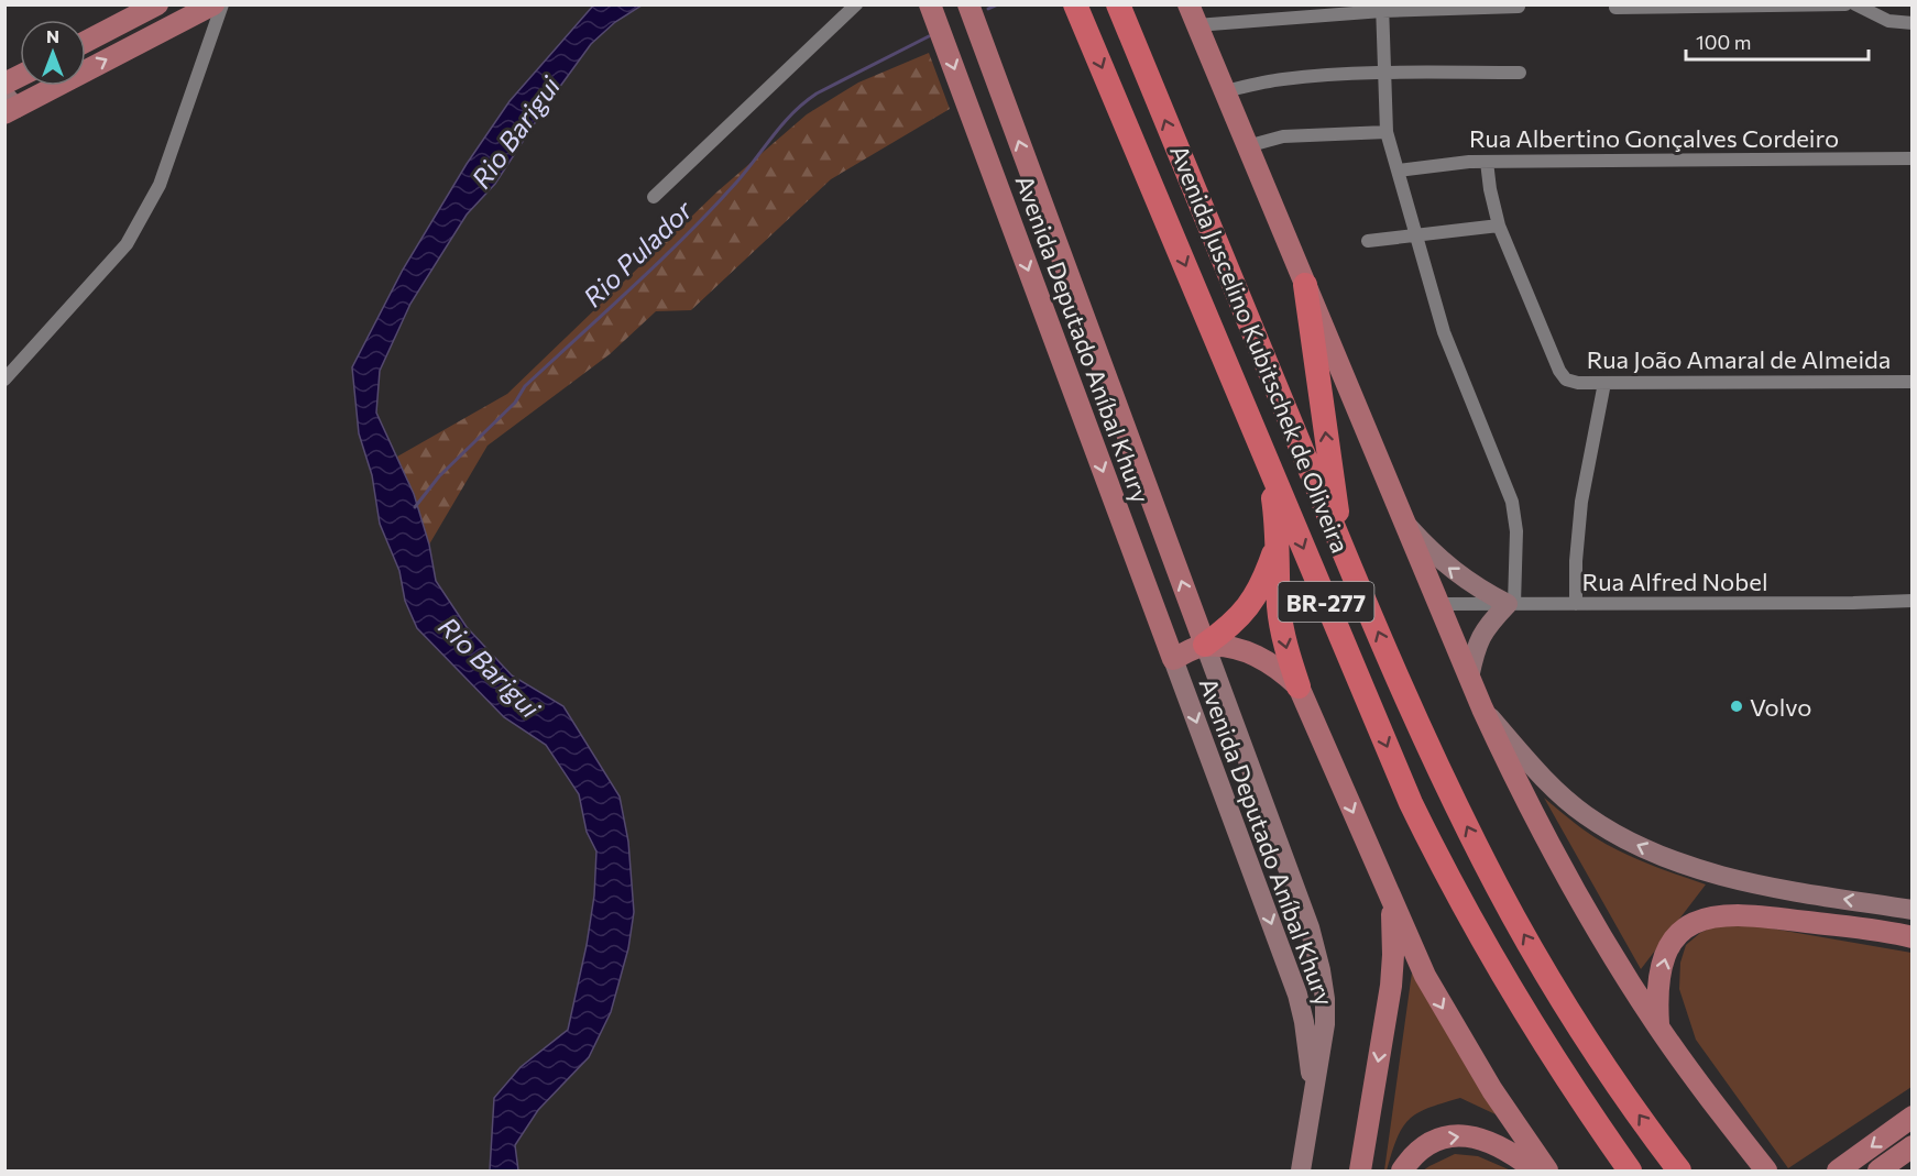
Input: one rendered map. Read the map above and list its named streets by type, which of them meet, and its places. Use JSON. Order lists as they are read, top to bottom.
{
  "streets": {
    "highway": ["Avenida Juscelino Kubitschek de Oliveira", "BR-277"],
    "main road": ["Avenida Deputado Aníbal Khury"],
    "street": ["Rua Albertino Gonçalves Cordeiro", "Rua João Amaral de Almeida", "Rua Alfred Nobel"]
  },
  "water": ["Rio Barigui", "Rio Pulador"],
  "places": ["Volvo"],
  "scale_bar": "100 m",
  "north": "top"
}
